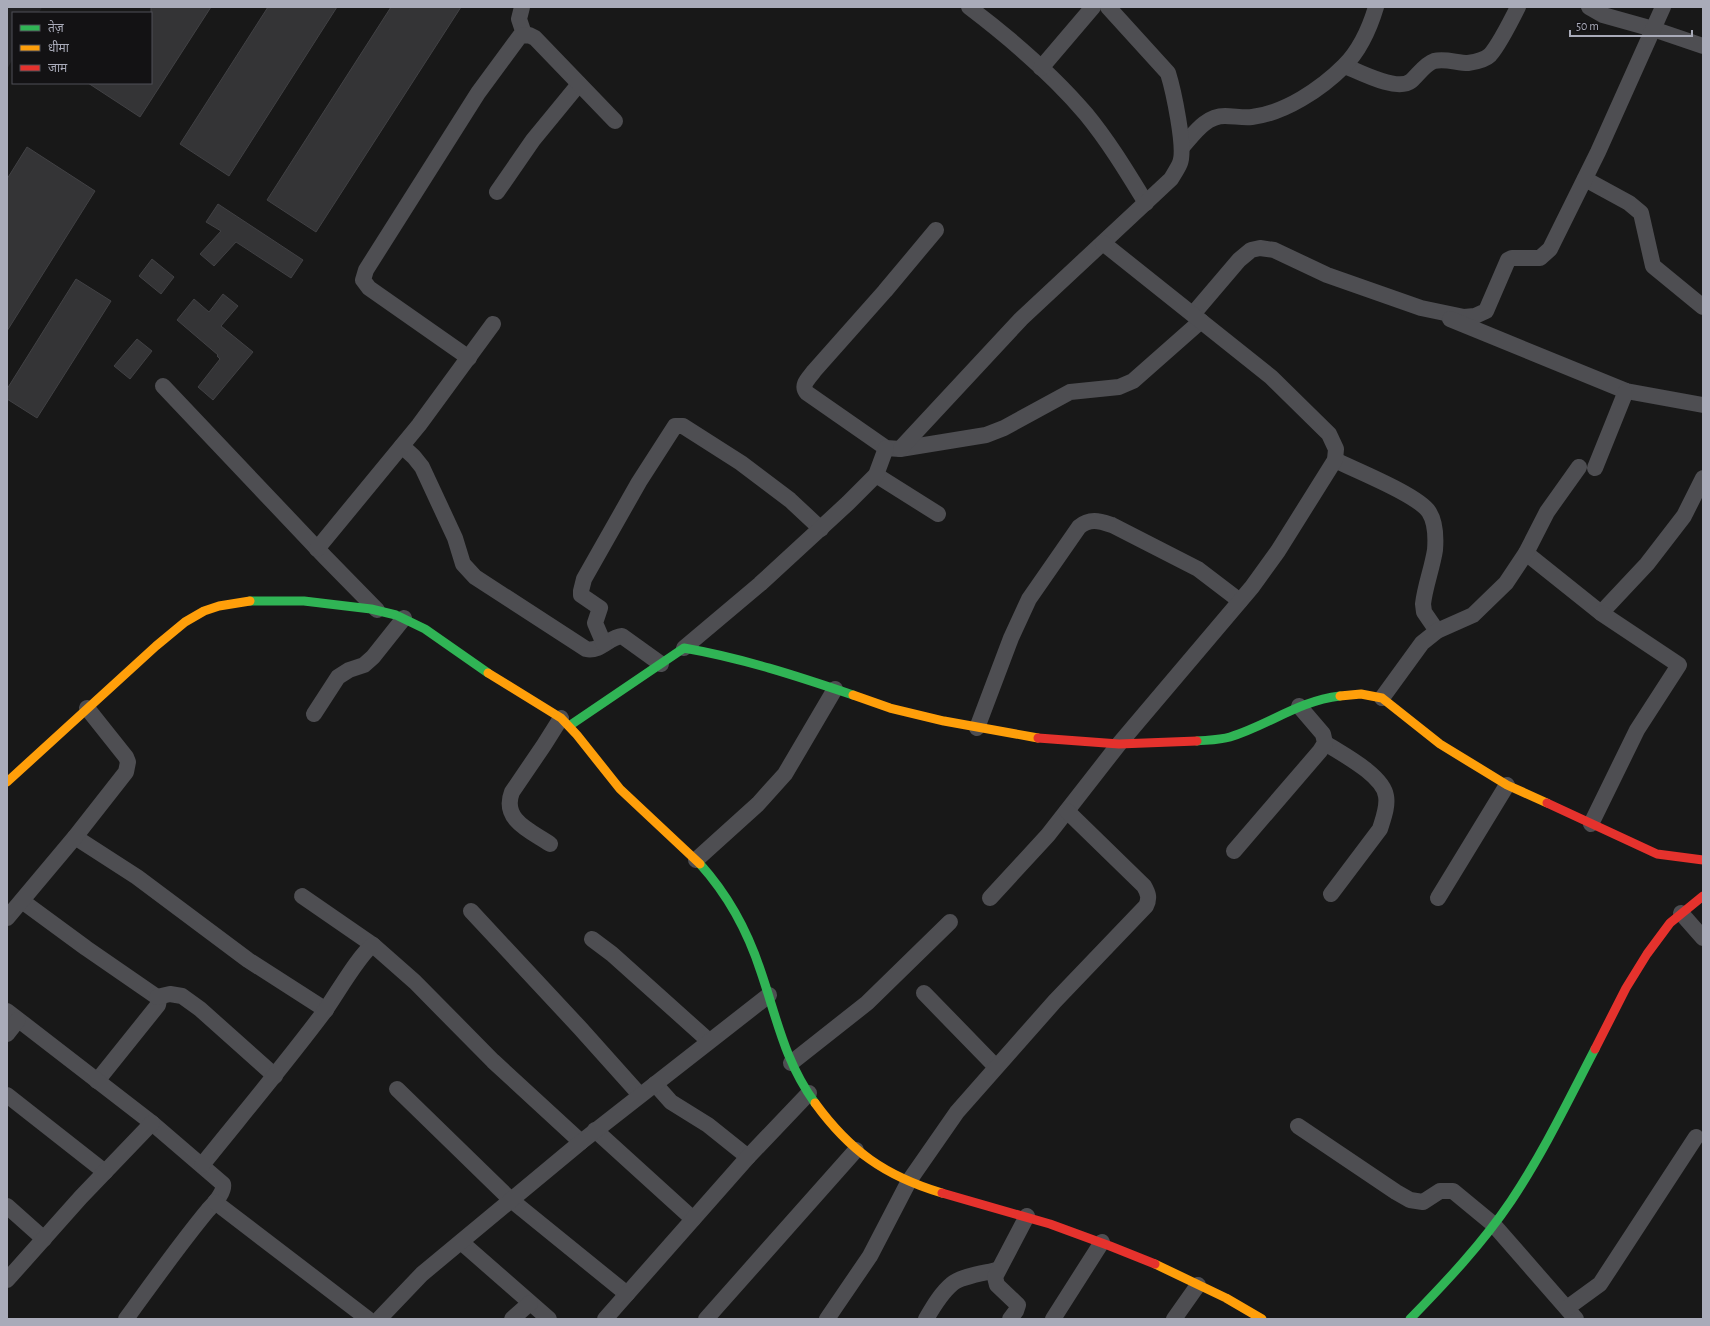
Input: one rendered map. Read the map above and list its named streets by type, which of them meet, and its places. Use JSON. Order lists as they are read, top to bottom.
{
  "legend": ["तेज़", "धीमा", "जाम"],
  "scale_bar": "50 m"
}
